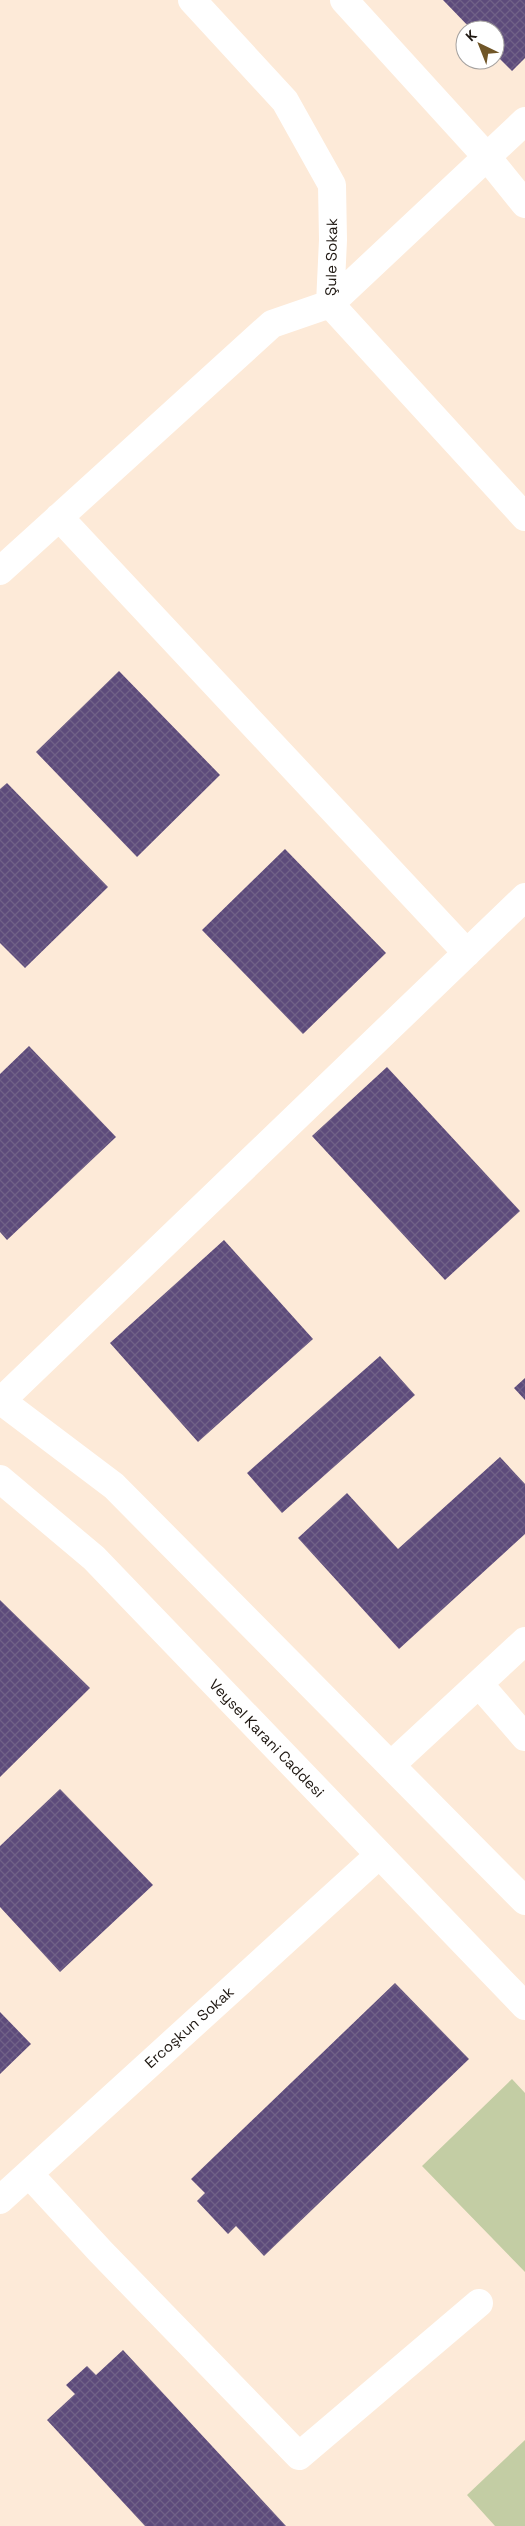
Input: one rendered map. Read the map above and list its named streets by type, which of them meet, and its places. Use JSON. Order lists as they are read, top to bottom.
{
  "streets": {
    "street": ["Şule Sokak", "Veysel Karani Caddesi", "Ercoşkun Sokak"]
  },
  "crossings": [
    ["Veysel Karani Caddesi", "Ercoşkun Sokak"]
  ],
  "north": "top left"
}
